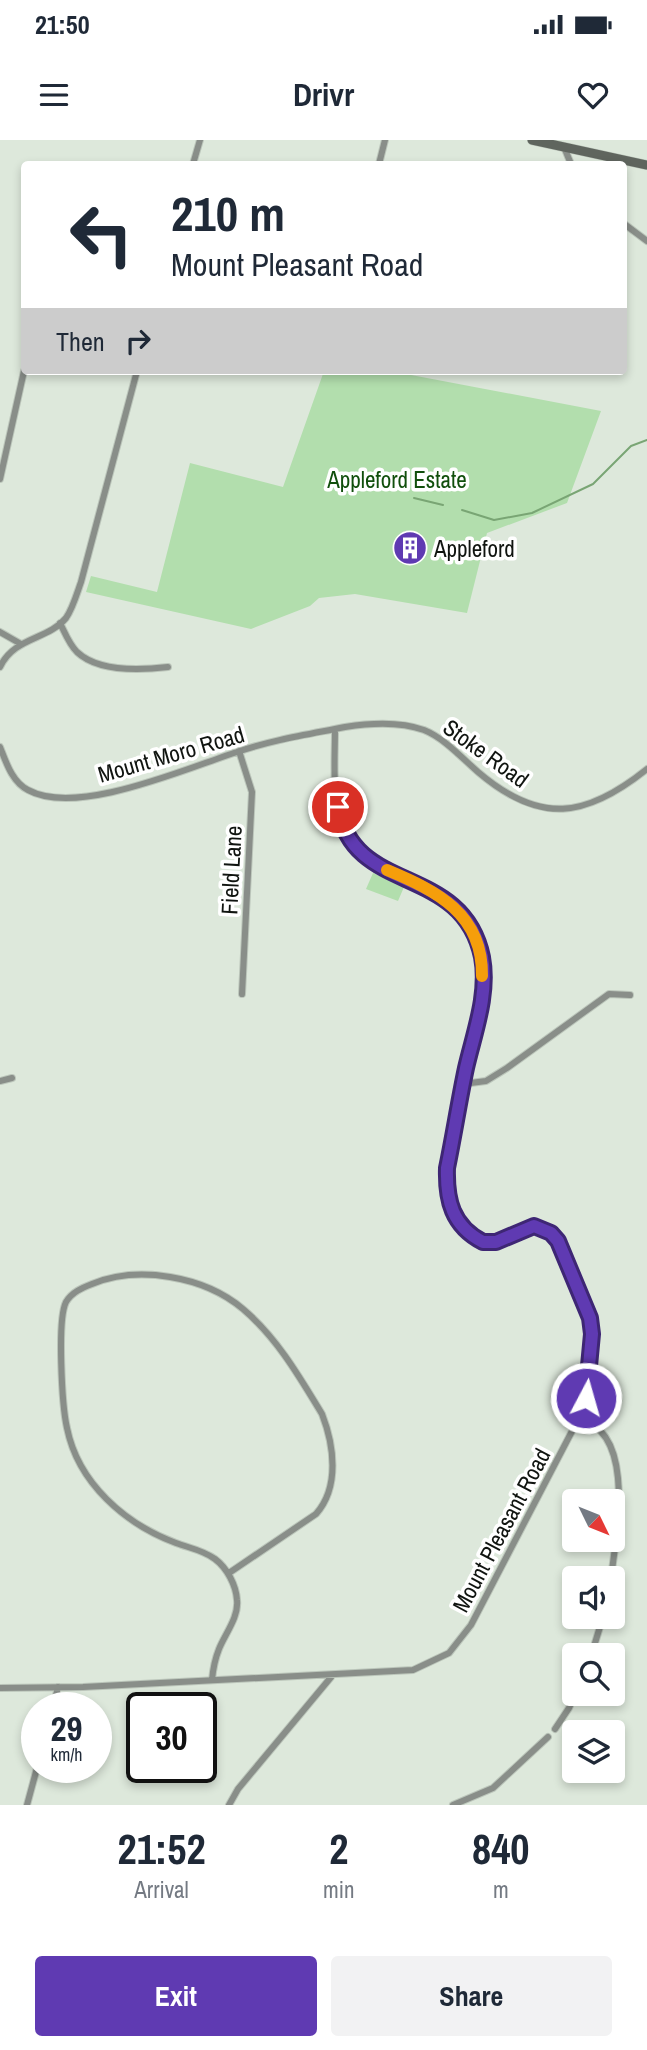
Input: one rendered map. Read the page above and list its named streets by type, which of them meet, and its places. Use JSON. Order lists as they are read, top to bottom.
{
  "streets": {
    "street": [
      "Stoke Road",
      "Mount Moro Road",
      "Field Lane",
      "Mount Pleasant Road"
    ]
  },
  "crossings": [
    ["Stoke Road", "Mount Moro Road"],
    ["Stoke Road", "Mount Pleasant Road"],
    ["Mount Moro Road", "Field Lane"],
    ["Mount Moro Road", "Mount Pleasant Road"]
  ],
  "parks": ["Appleford Estate"],
  "places": {
    "building": ["Appleford"]
  },
  "north": "bottom right",
  "page": {
    "status": "21:50",
    "header": "Drivr",
    "turn": ["210 m", "Mount Pleasant Road"],
    "then": "Then",
    "speed": "29 km/h",
    "limit": "30",
    "eta": [
      "21:52",
      "Arrival",
      "2",
      "min",
      "840",
      "m"
    ],
    "buttons": ["Exit", "Share"]
  }
}
